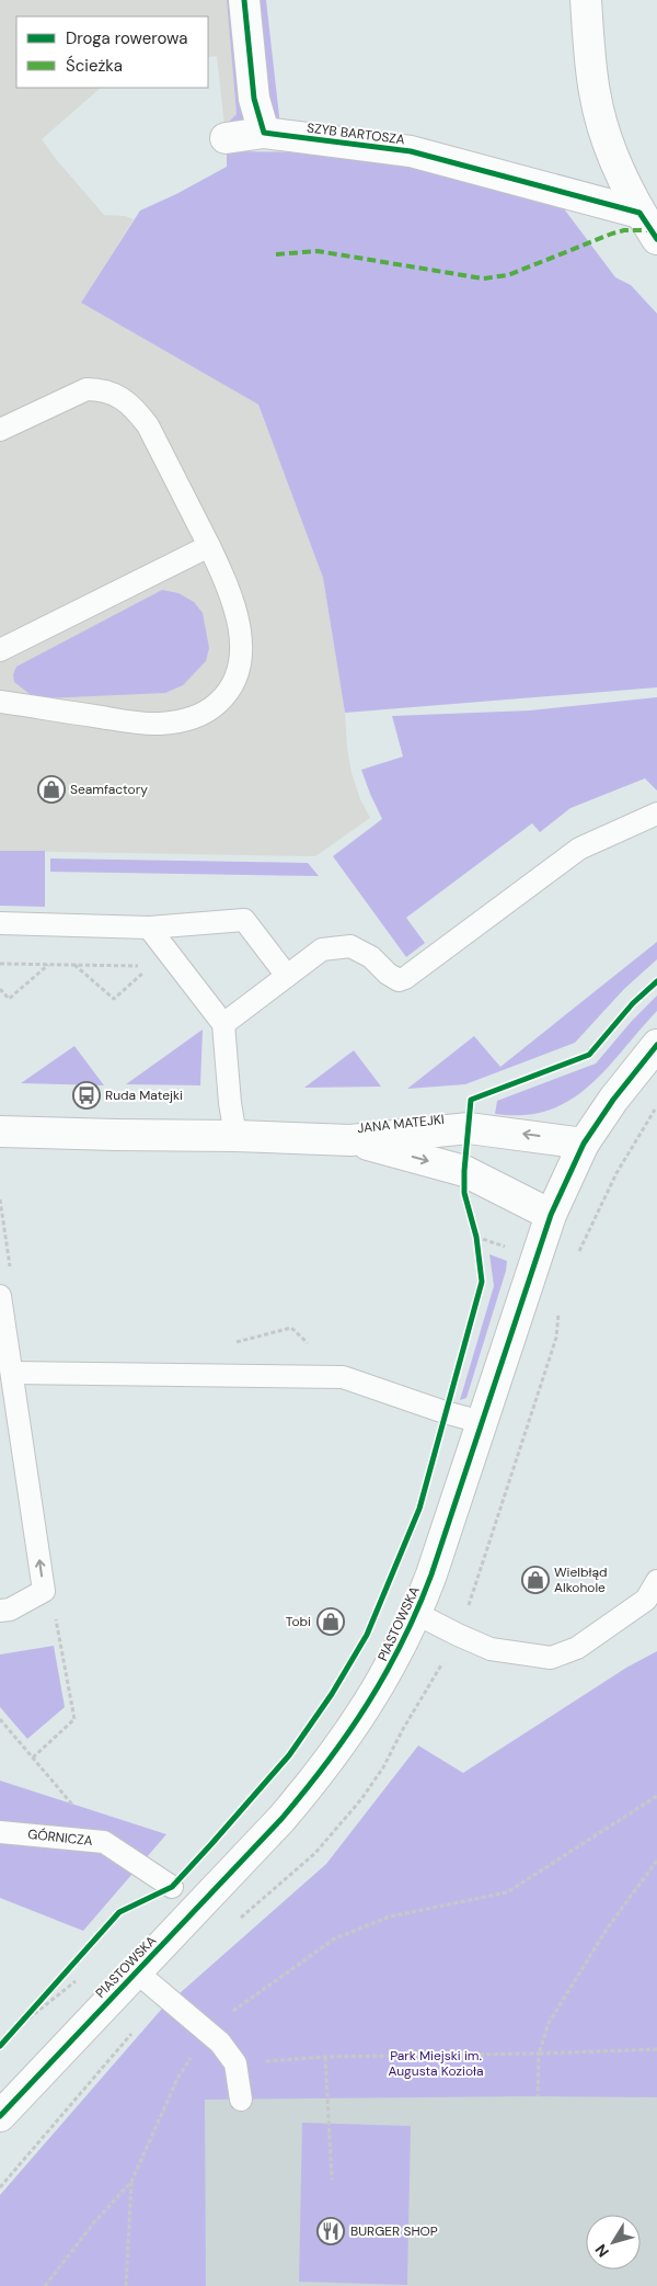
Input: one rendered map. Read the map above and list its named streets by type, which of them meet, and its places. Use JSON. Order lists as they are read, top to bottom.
{
  "streets": {
    "street": ["SZYB BARTOSZA", "JANA MATEJKI", "PIASTOWSKA"],
    "lane": ["GÓRNICZA"]
  },
  "crossings": [
    ["JANA MATEJKI", "PIASTOWSKA"]
  ],
  "parks": ["Park Miejski im. Augusta Kozioła"],
  "places": {
    "shop": ["Seamfactory", "Wielbłąd Alkohole", "Tobi"],
    "bus stop": ["Ruda Matejki"],
    "restaurant": ["BURGER SHOP"]
  },
  "legend": ["Droga rowerowa", "Ścieżka"],
  "north": "bottom left"
}
